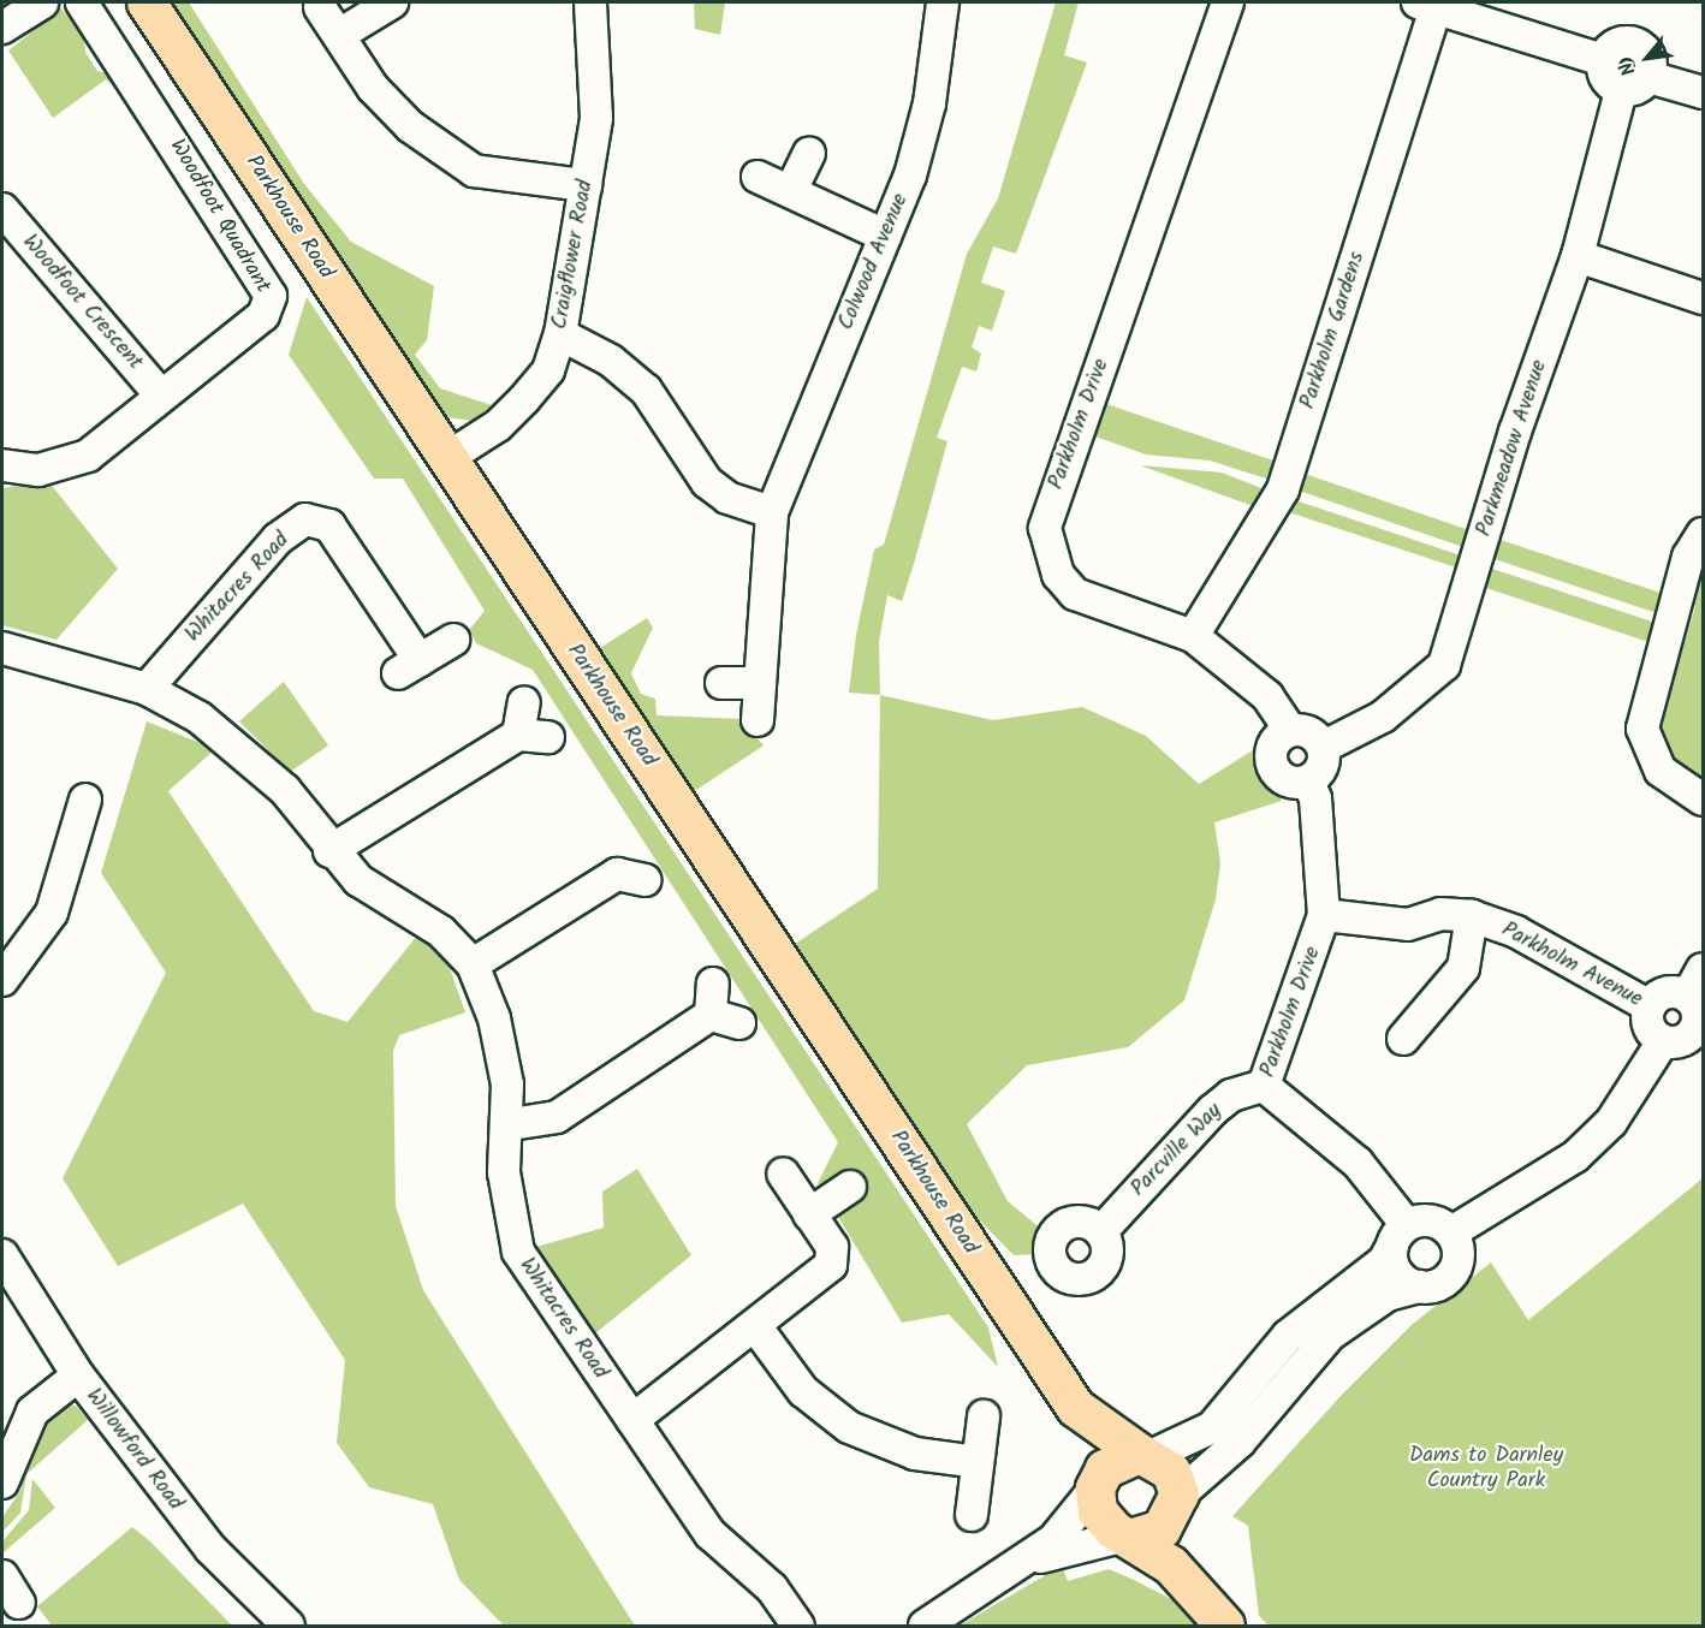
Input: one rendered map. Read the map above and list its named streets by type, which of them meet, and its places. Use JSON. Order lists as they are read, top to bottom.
{
  "streets": {
    "main road": ["Parkhouse Road"],
    "street": [
      "Woodfoot Quadrant",
      "Craigflower Road",
      "Colwood Avenue",
      "Woodfoot Crescent",
      "Parkholm Gardens",
      "Parkholm Drive",
      "Parkmeadow Avenue",
      "Whitacres Road",
      "Parkholm Avenue",
      "Parcville Way",
      "Willowford Road"
    ]
  },
  "crossings": [
    ["Woodfoot Quadrant", "Woodfoot Crescent"],
    ["Parkhouse Road", "Craigflower Road"],
    ["Parkholm Gardens", "Parkholm Drive"],
    ["Parkholm Drive", "Parkmeadow Avenue"],
    ["Parkholm Drive", "Parkholm Avenue"],
    ["Parkholm Drive", "Parcville Way"]
  ],
  "parks": ["Dams to Darnley Country Park"],
  "north": "bottom left"
}
